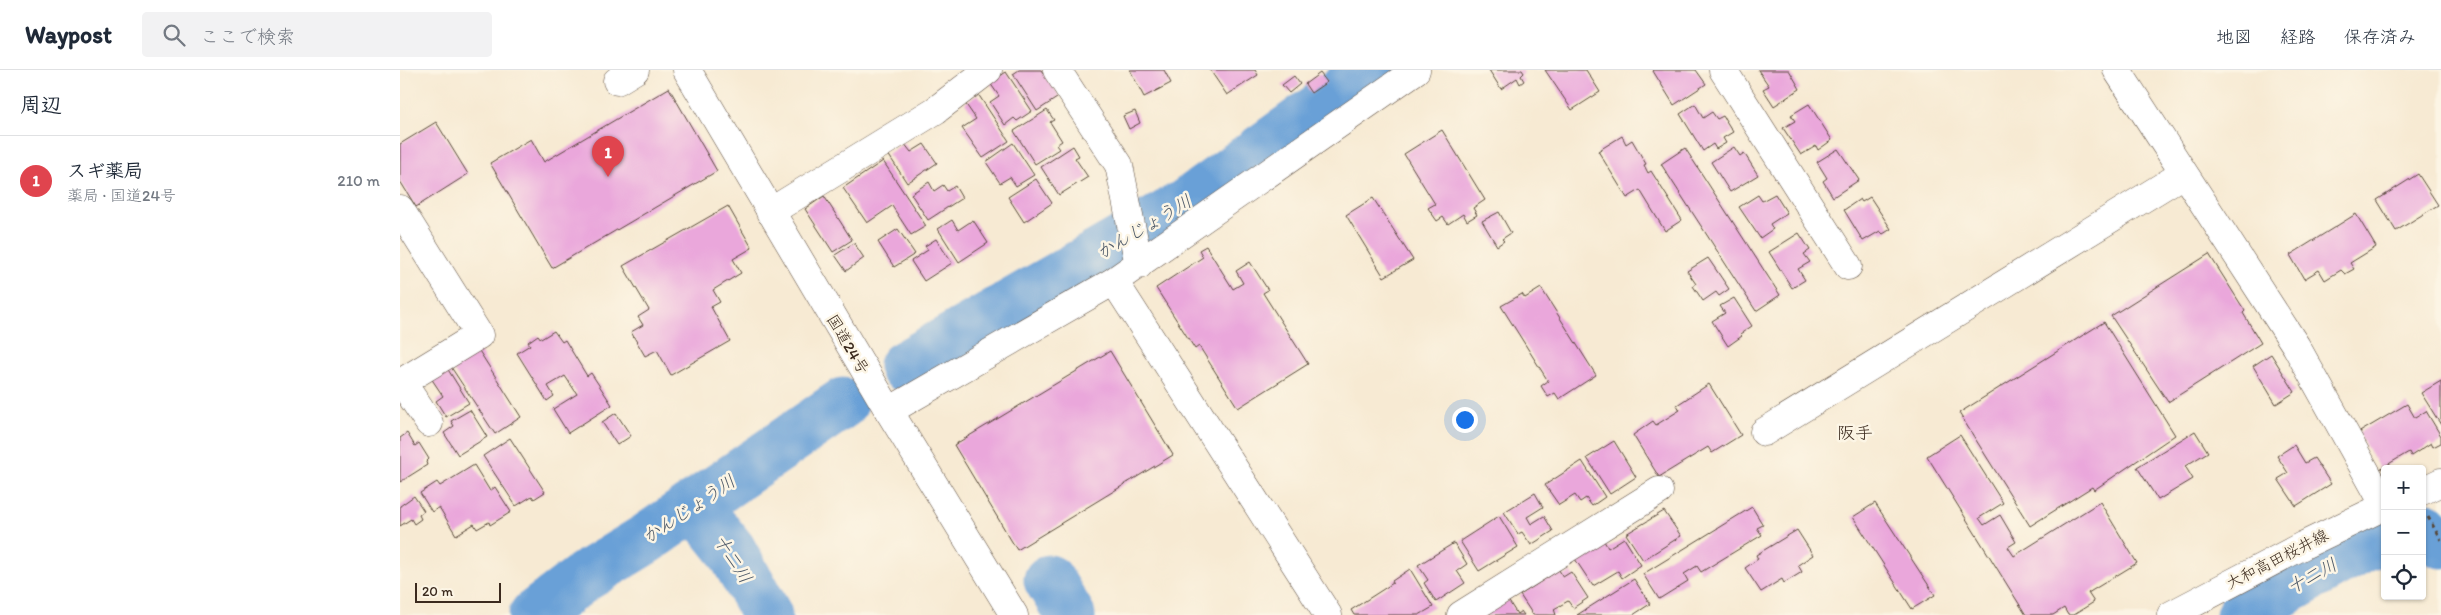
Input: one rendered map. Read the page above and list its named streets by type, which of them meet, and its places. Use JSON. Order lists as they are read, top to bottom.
{
  "streets": {
    "main road": ["国道24号", "大和高田桜井線"]
  },
  "districts": ["阪手"],
  "water": ["かんじょう川", "十二川"],
  "scale_bar": "20 m",
  "page": {
    "header": "Waypost",
    "search": "ここで検索",
    "nav": ["地図", "経路", "保存済み"],
    "heading": "周辺",
    "list": [
      {
        "mark": "1",
        "name": "スギ薬局",
        "note": "薬局 · 国道24号",
        "value": "210 m"
      }
    ],
    "pins": "1",
    "map_buttons": ["+", "−"],
    "scale": "20 m"
  }
}
